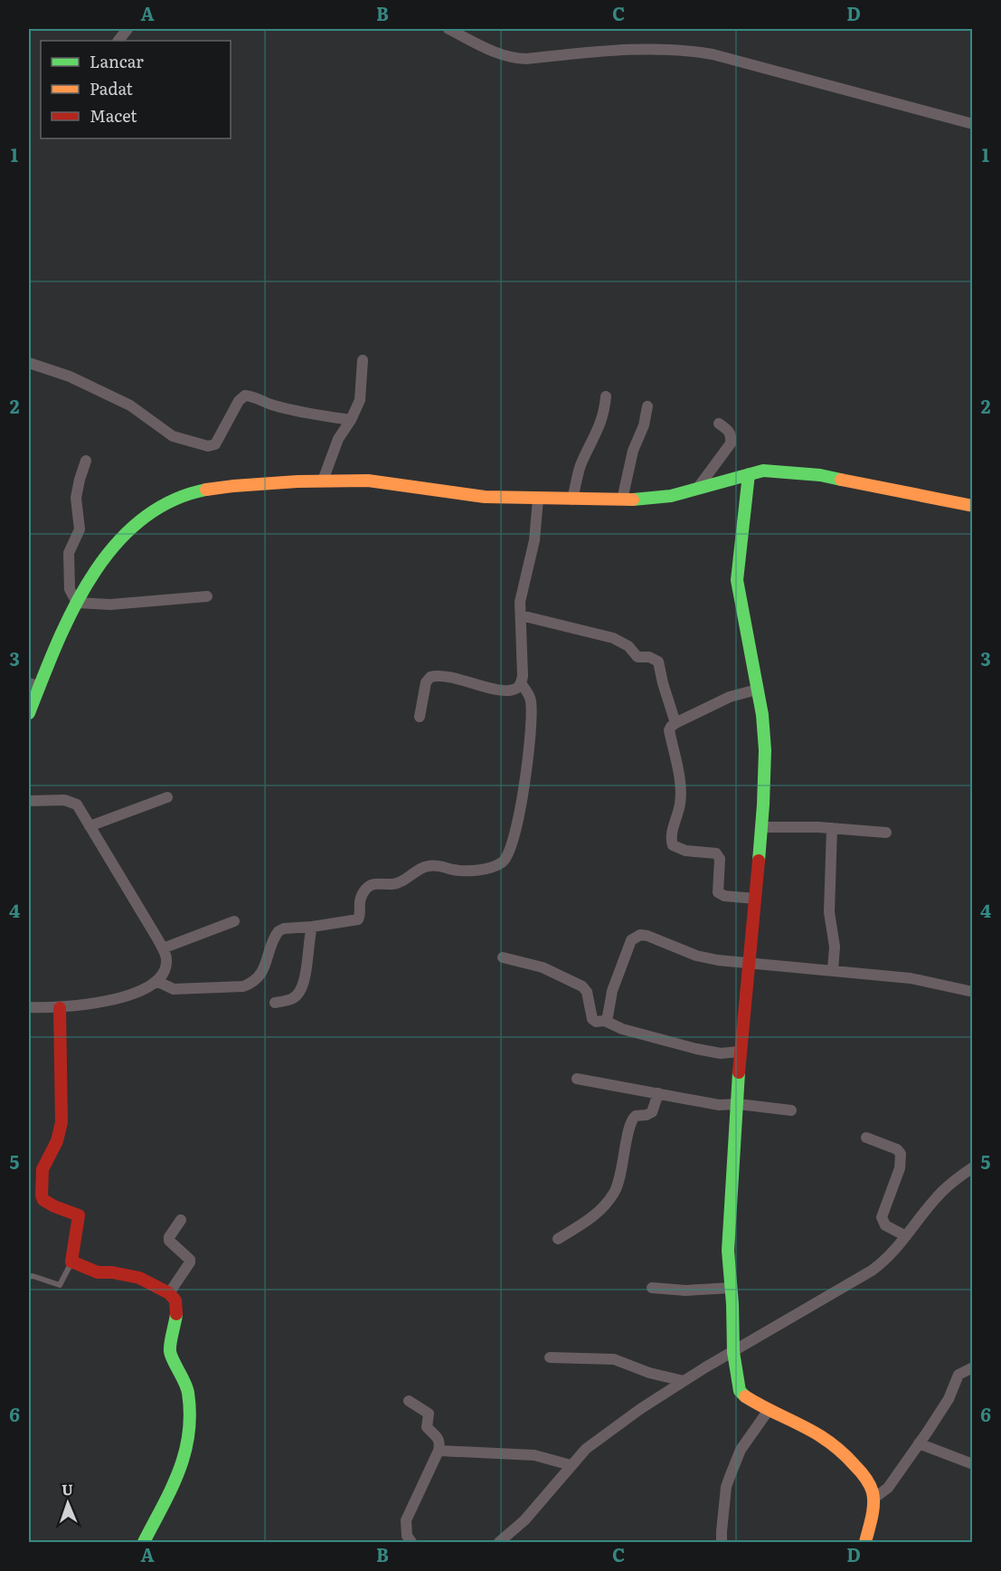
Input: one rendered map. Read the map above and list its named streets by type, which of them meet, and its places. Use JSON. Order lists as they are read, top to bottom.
{
  "legend": ["Lancar", "Padat", "Macet"],
  "north": "top",
  "grid": {
    "columns": [
      "A",
      "B",
      "C",
      "D"
    ],
    "rows": [
      "1",
      "2",
      "3",
      "4",
      "5",
      "6"
    ]
  }
}
